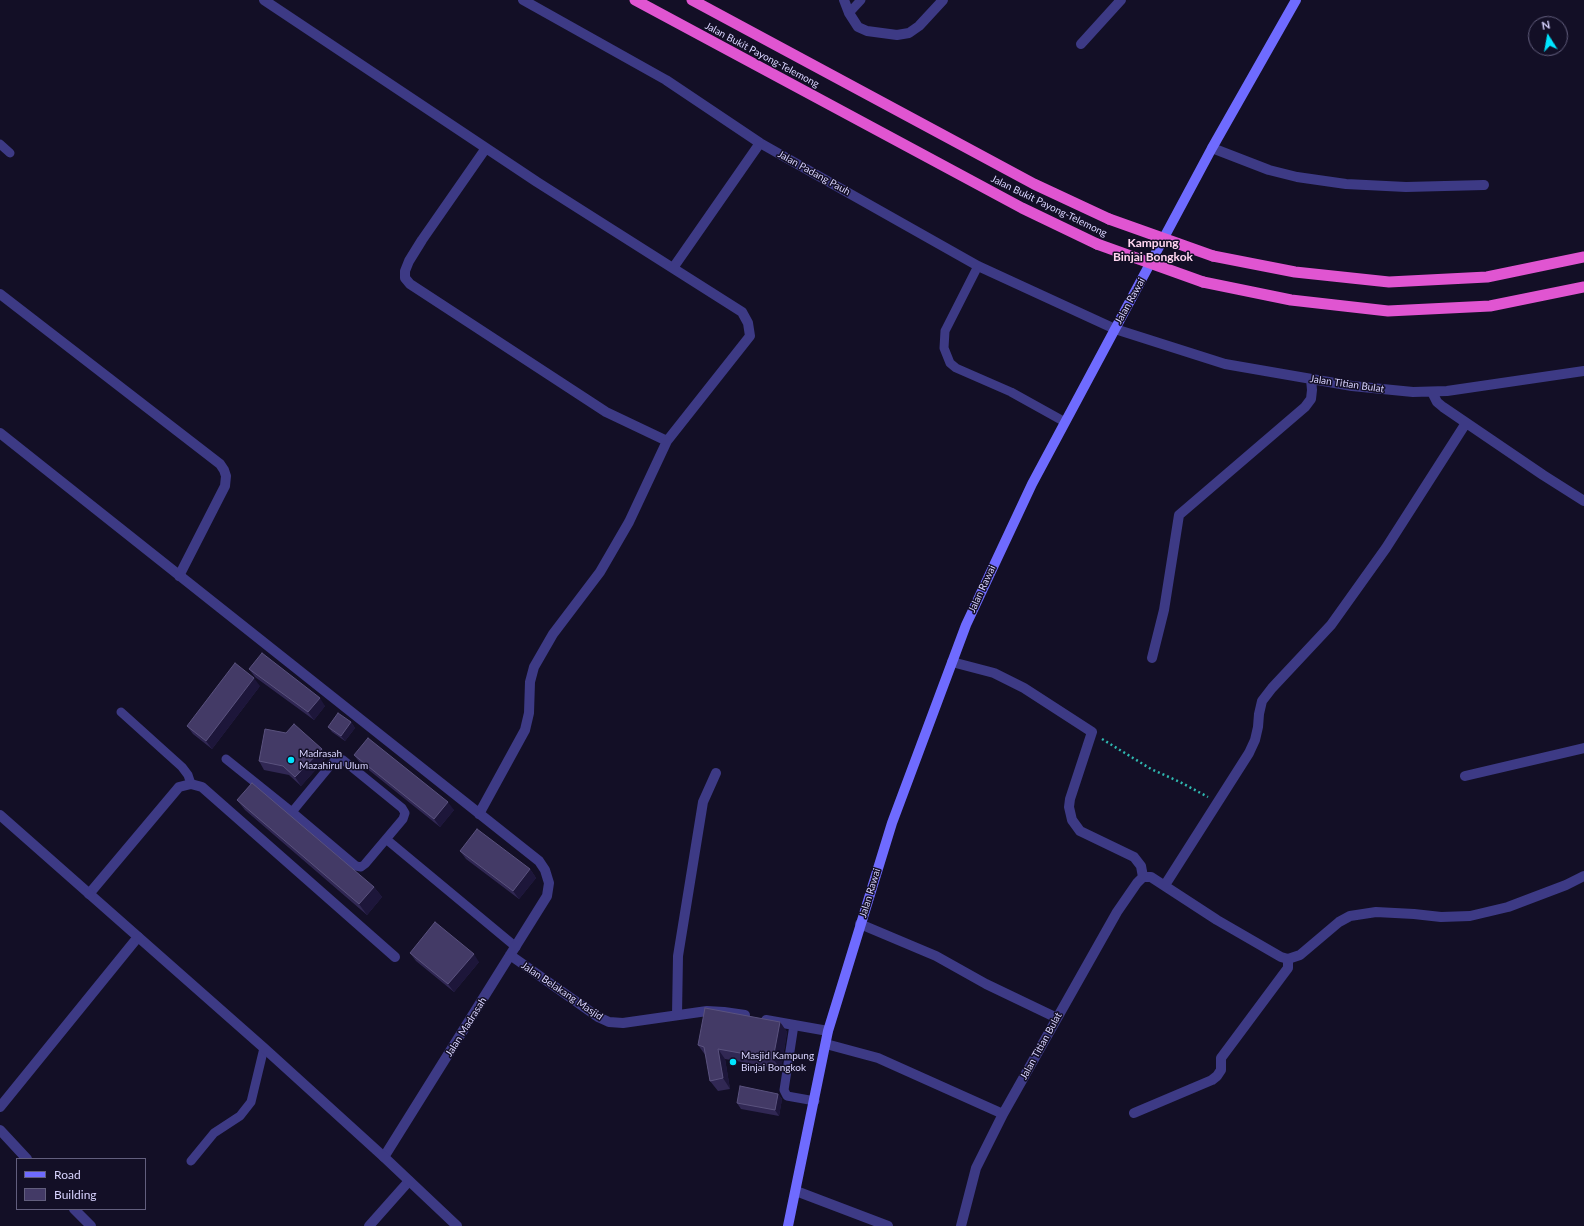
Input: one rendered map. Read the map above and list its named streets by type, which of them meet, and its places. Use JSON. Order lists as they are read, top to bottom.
{
  "streets": {
    "highway": ["Jalan Bukit Payong-Telemong"],
    "main road": ["Jalan Rawai"],
    "street": [
      "Jalan Padang Pauh",
      "Jalan Titian Bulat",
      "Jalan Belakang Masjid",
      "Jalan Madrasah"
    ]
  },
  "crossings": [
    ["Jalan Padang Pauh", "Jalan Rawai"],
    ["Jalan Padang Pauh", "Jalan Titian Bulat"],
    ["Jalan Rawai", "Jalan Titian Bulat"],
    ["Jalan Rawai", "Jalan Belakang Masjid"],
    ["Jalan Belakang Masjid", "Jalan Madrasah"]
  ],
  "districts": ["Kampung Binjai Bongkok"],
  "places": ["Madrasah Mazahirul Ulum", "Masjid Kampung Binjai Bongkok"],
  "legend": ["Road", "Building"],
  "north": "top"
}
